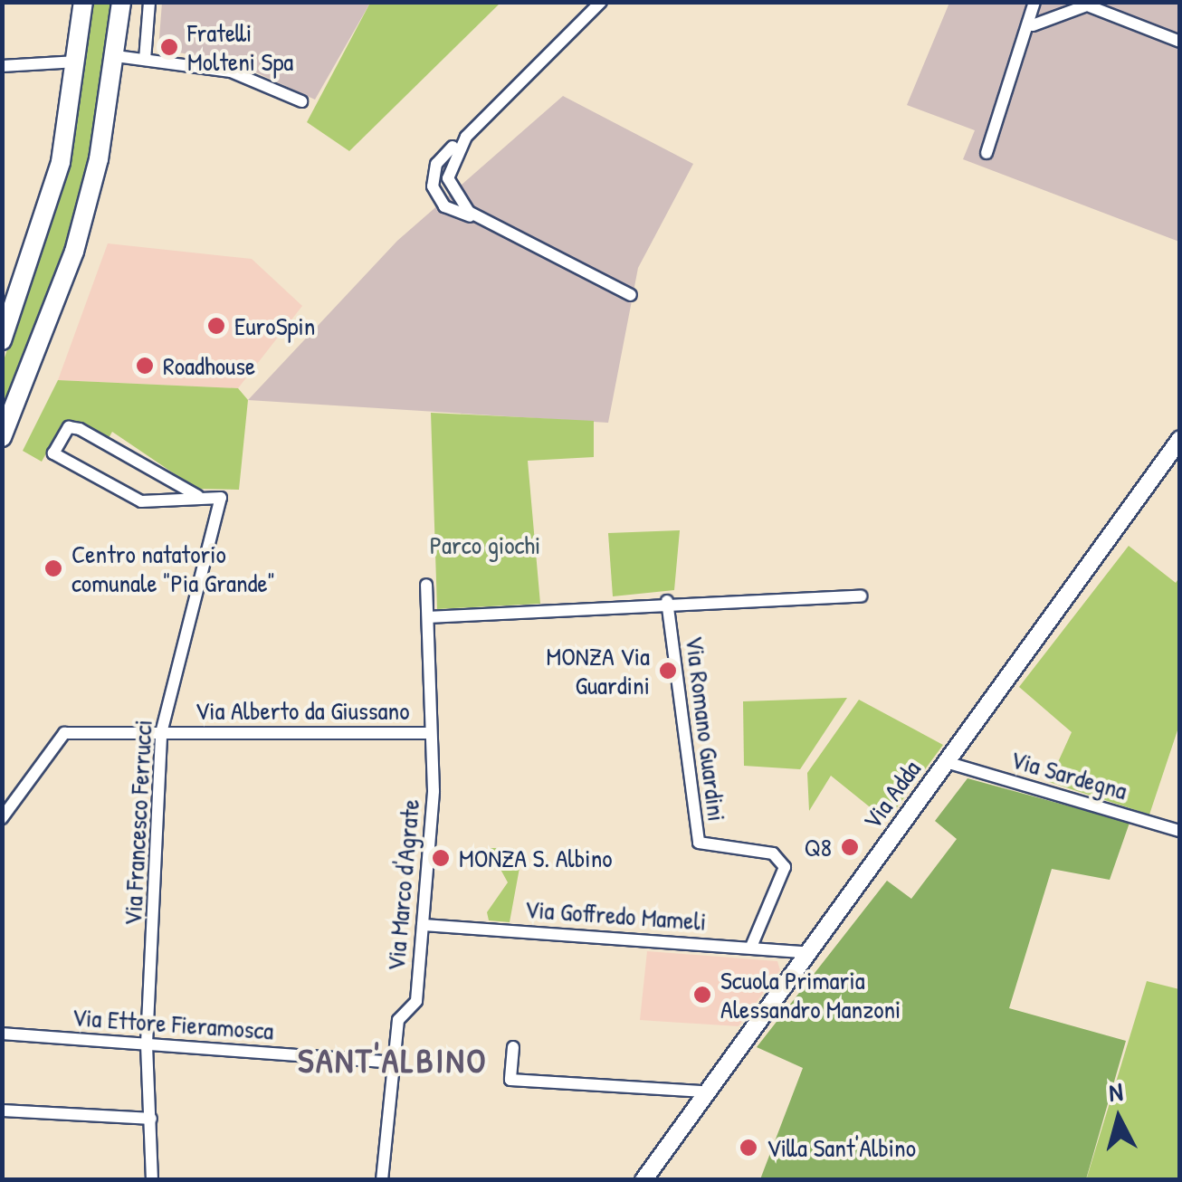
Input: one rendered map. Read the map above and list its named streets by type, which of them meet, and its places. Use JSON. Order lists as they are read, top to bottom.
{
  "streets": {
    "main road": ["Via Adda"],
    "street": [
      "Via Alberto da Giussano",
      "Via Romano Guardini",
      "Via Sardegna",
      "Via Francesco Ferrucci",
      "Via Marco d'Agrate",
      "Via Goffredo Mameli",
      "Via Ettore Fieramosca"
    ]
  },
  "crossings": [
    ["Via Alberto da Giussano", "Via Francesco Ferrucci"],
    ["Via Alberto da Giussano", "Via Marco d'Agrate"],
    ["Via Romano Guardini", "Via Marco d'Agrate"],
    ["Via Romano Guardini", "Via Goffredo Mameli"],
    ["Via Sardegna", "Via Adda"],
    ["Via Adda", "Via Goffredo Mameli"],
    ["Via Francesco Ferrucci", "Via Ettore Fieramosca"],
    ["Via Marco d'Agrate", "Via Goffredo Mameli"],
    ["Via Marco d'Agrate", "Via Ettore Fieramosca"]
  ],
  "districts": ["SANT'ALBINO"],
  "parks": ["Parco giochi"],
  "places": [
    "Fratelli Molteni Spa",
    "EuroSpin",
    "Roadhouse",
    "Centro natatorio comunale \"Pia Grande\"",
    "MONZA Via Guardini",
    "Q8",
    "MONZA S. Albino",
    "Scuola Primaria Alessandro Manzoni",
    "Villa Sant'Albino"
  ],
  "north": "top"
}
